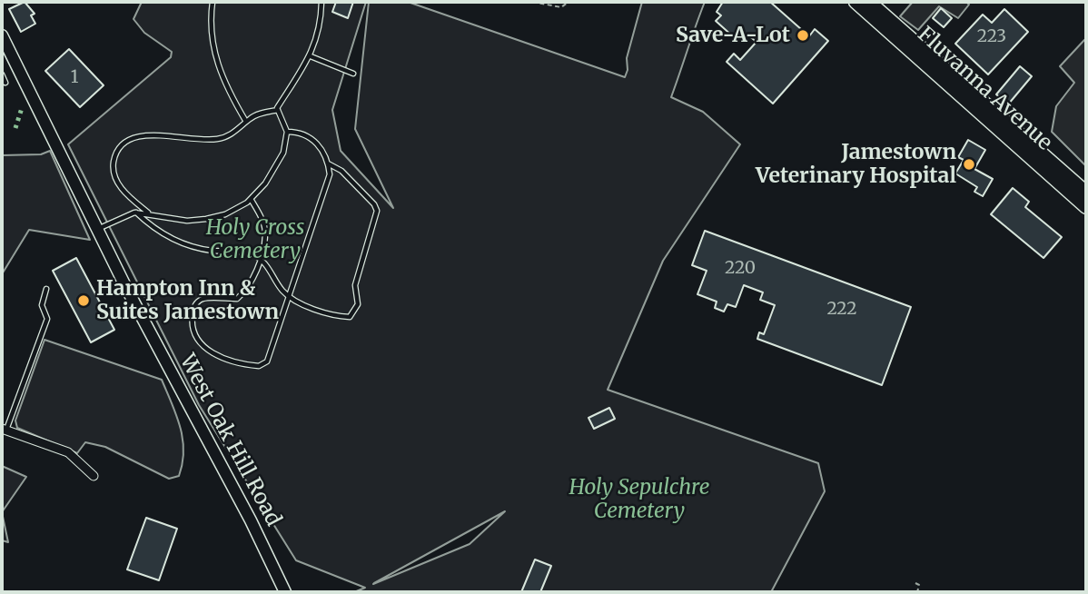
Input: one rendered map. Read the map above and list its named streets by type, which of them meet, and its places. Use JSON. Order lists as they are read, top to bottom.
{
  "streets": {
    "main road": ["Fluvanna Avenue", "West Oak Hill Road"]
  },
  "parks": ["Holy Cross Cemetery", "Holy Sepulchre Cemetery"],
  "places": ["Save-A-Lot", "Jamestown Veterinary Hospital", "Hampton Inn & Suites Jamestown"],
  "house_numbers": [
    "223",
    "1",
    "220",
    "222"
  ]
}
